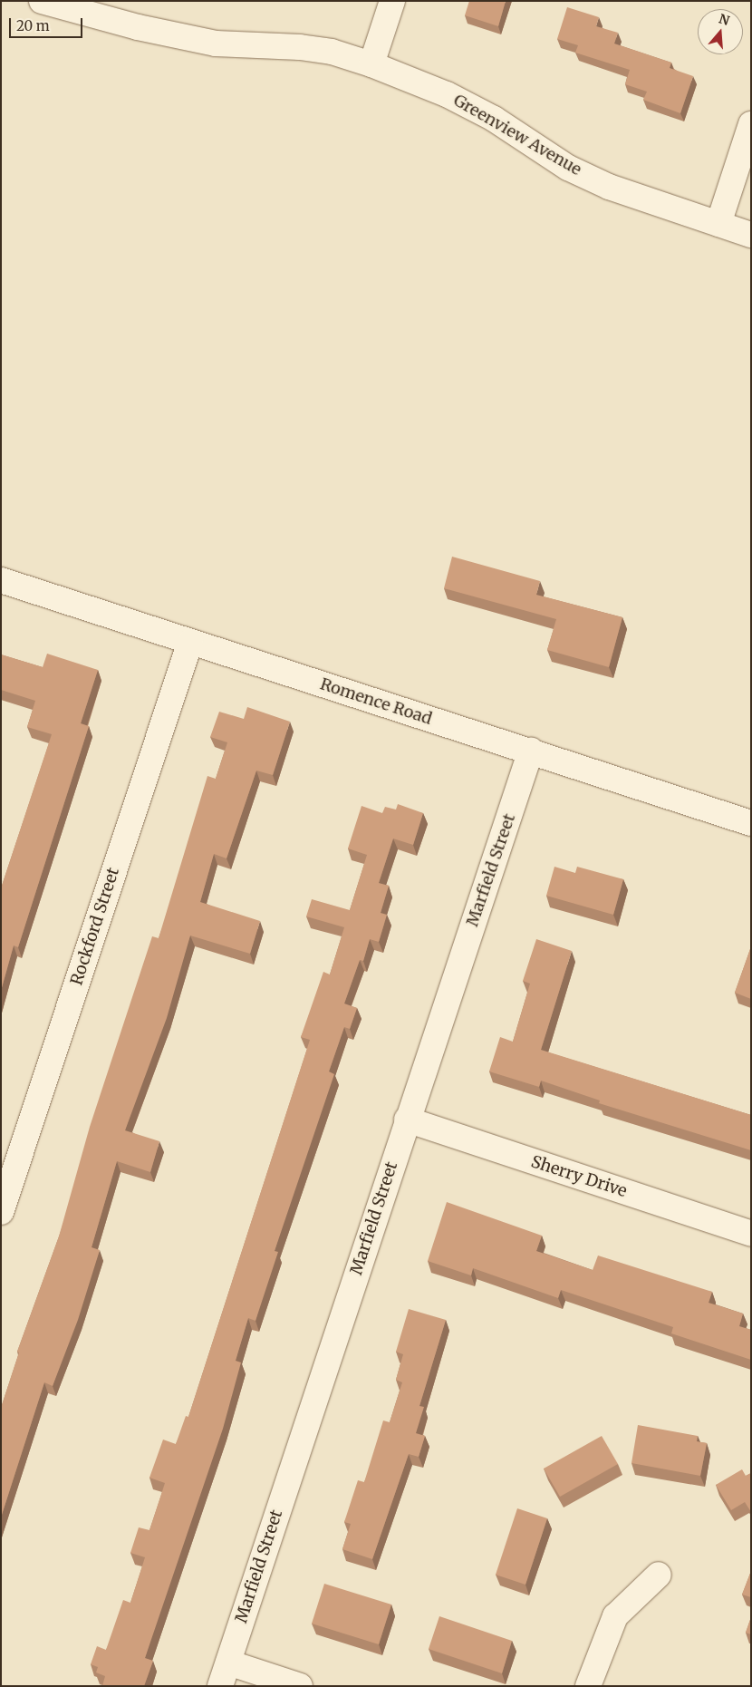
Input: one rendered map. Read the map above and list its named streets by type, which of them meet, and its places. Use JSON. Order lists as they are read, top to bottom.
{
  "streets": {
    "street": [
      "Greenview Avenue",
      "Romence Road",
      "Marfield Street",
      "Rockford Street",
      "Sherry Drive"
    ]
  },
  "crossings": [
    ["Romence Road", "Marfield Street"],
    ["Romence Road", "Rockford Street"],
    ["Marfield Street", "Sherry Drive"]
  ],
  "scale_bar": "20 m",
  "north": "top"
}
